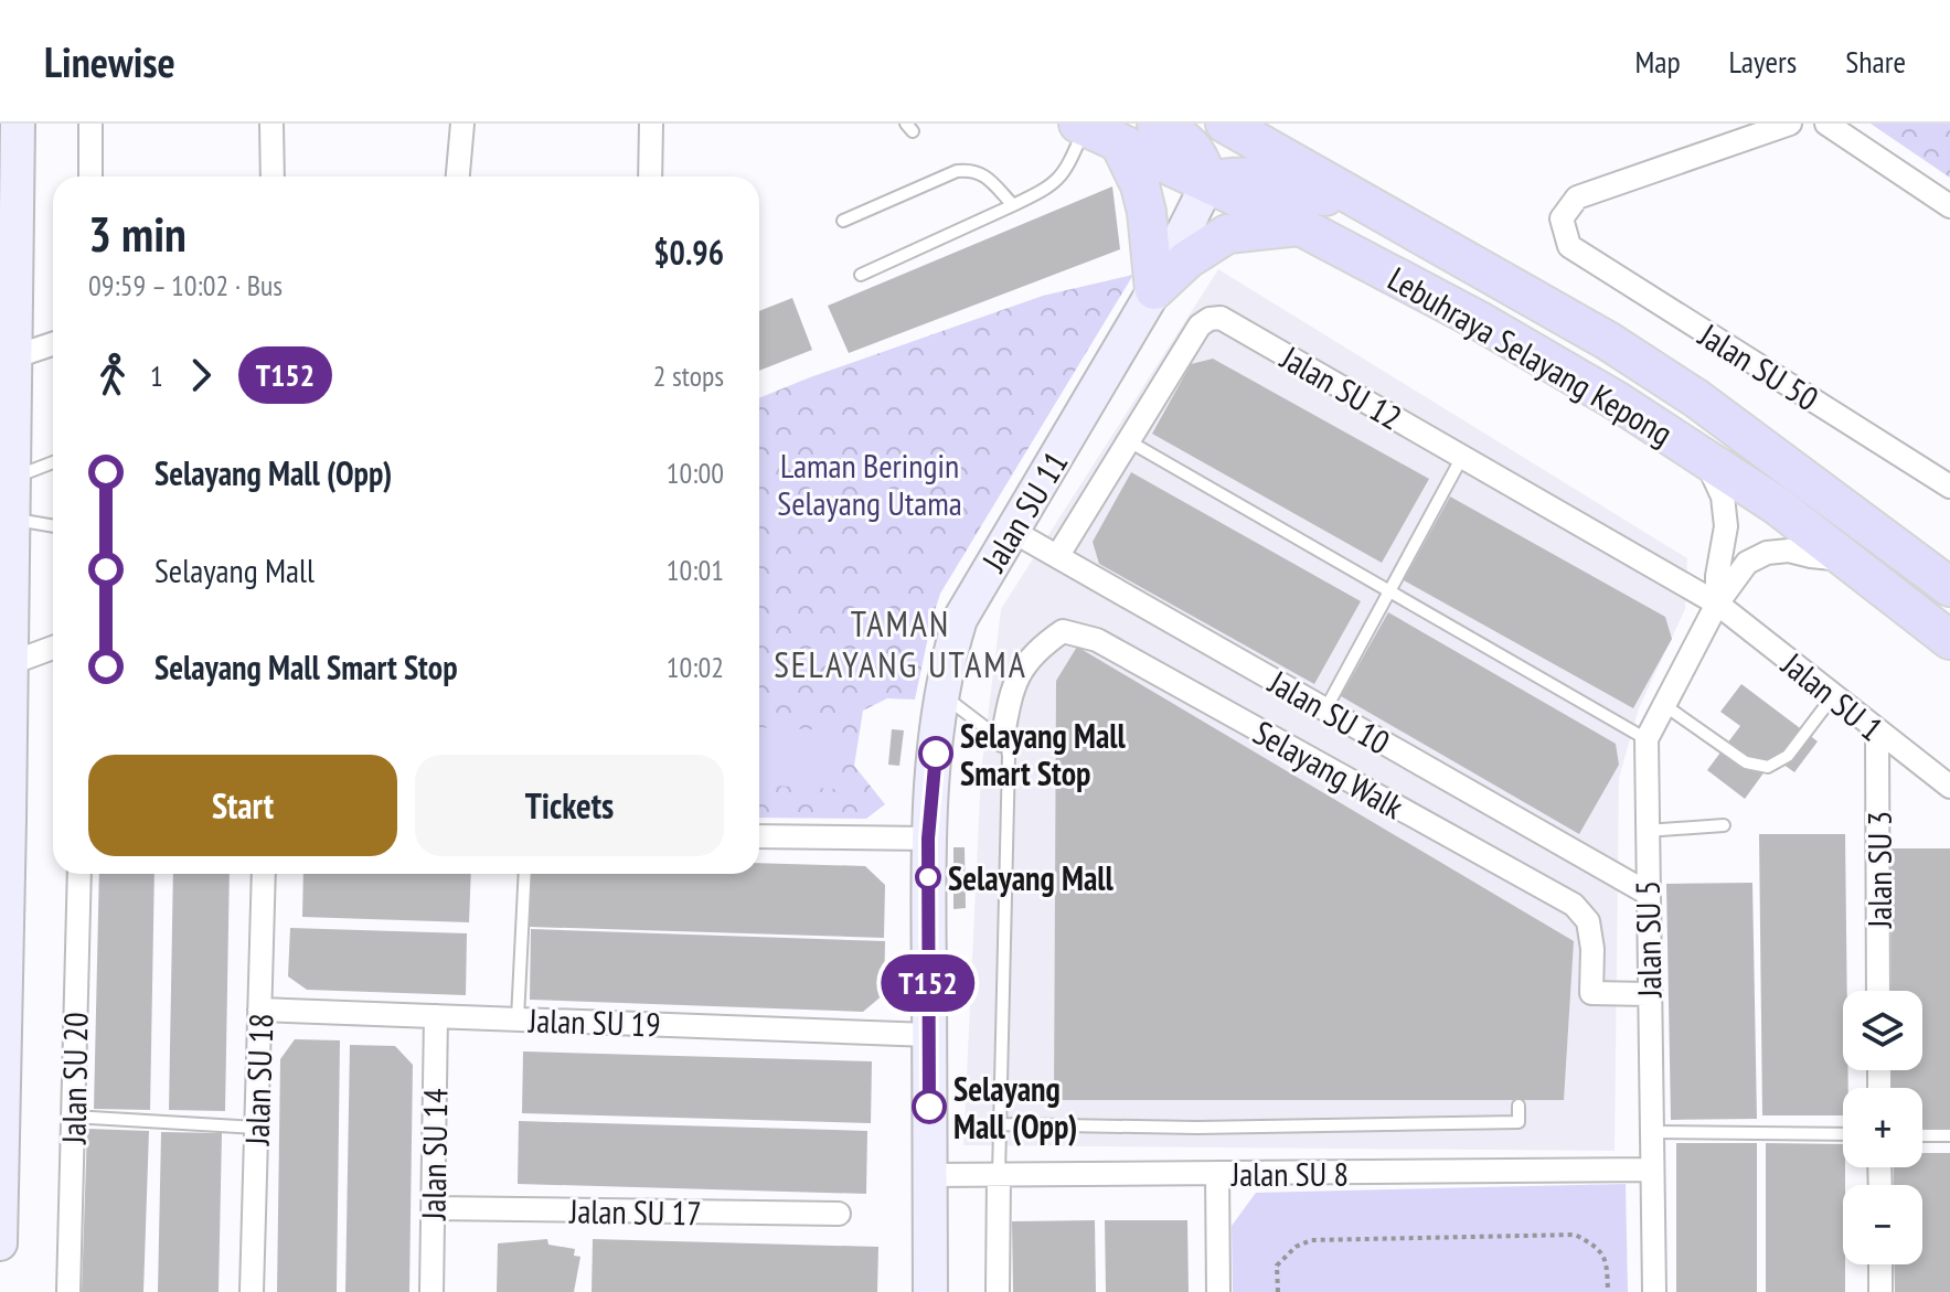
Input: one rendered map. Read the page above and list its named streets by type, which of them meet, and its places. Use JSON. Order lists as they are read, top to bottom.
{
  "streets": {
    "main road": ["Lebuhraya Selayang Kepong"],
    "street": [
      "Jalan SU 50",
      "Jalan SU 12",
      "Jalan SU 11",
      "Jalan SU 1",
      "Jalan SU 10",
      "Selayang Walk",
      "Jalan SU 3",
      "Jalan SU 5",
      "Jalan SU 19",
      "Jalan SU 20",
      "Jalan SU 18",
      "Jalan SU 14",
      "Jalan SU 8",
      "Jalan SU 17"
    ]
  },
  "crossings": [
    ["Lebuhraya Selayang Kepong", "Jalan SU 11"],
    ["Lebuhraya Selayang Kepong", "Jalan SU 5"],
    ["Jalan SU 12", "Jalan SU 1"],
    ["Jalan SU 12", "Jalan SU 10"],
    ["Jalan SU 12", "Jalan SU 5"],
    ["Jalan SU 11", "Jalan SU 10"],
    ["Jalan SU 11", "Jalan SU 19"],
    ["Jalan SU 11", "Jalan SU 8"],
    ["Jalan SU 1", "Jalan SU 3"],
    ["Jalan SU 1", "Jalan SU 5"],
    ["Jalan SU 10", "Jalan SU 5"],
    ["Selayang Walk", "Jalan SU 5"],
    ["Jalan SU 5", "Jalan SU 8"],
    ["Jalan SU 19", "Jalan SU 18"],
    ["Jalan SU 19", "Jalan SU 14"],
    ["Jalan SU 14", "Jalan SU 17"]
  ],
  "districts": ["TAMAN SELAYANG UTAMA"],
  "parks": ["Laman Beringin Selayang Utama"],
  "places": ["Selayang Mall Smart Stop", "Selayang Mall", "Selayang Mall (Opp)"],
  "lines": ["bus line T152"],
  "page": {
    "header": "Linewise",
    "nav": ["Map", "Layers", "Share"],
    "on_map": "T152",
    "heading": ["3 min", "09:59 – 10:02 · Bus", "$0.96"],
    "legs": ["1", "T152", "2 stops"],
    "list": [
      {
        "name": "Selayang Mall (Opp)",
        "value": "10:00"
      },
      {
        "name": "Selayang Mall",
        "value": "10:01"
      },
      {
        "name": "Selayang Mall Smart Stop",
        "value": "10:02"
      }
    ],
    "buttons": ["Start", "Tickets"],
    "map_buttons": ["+", "−"]
  }
}
